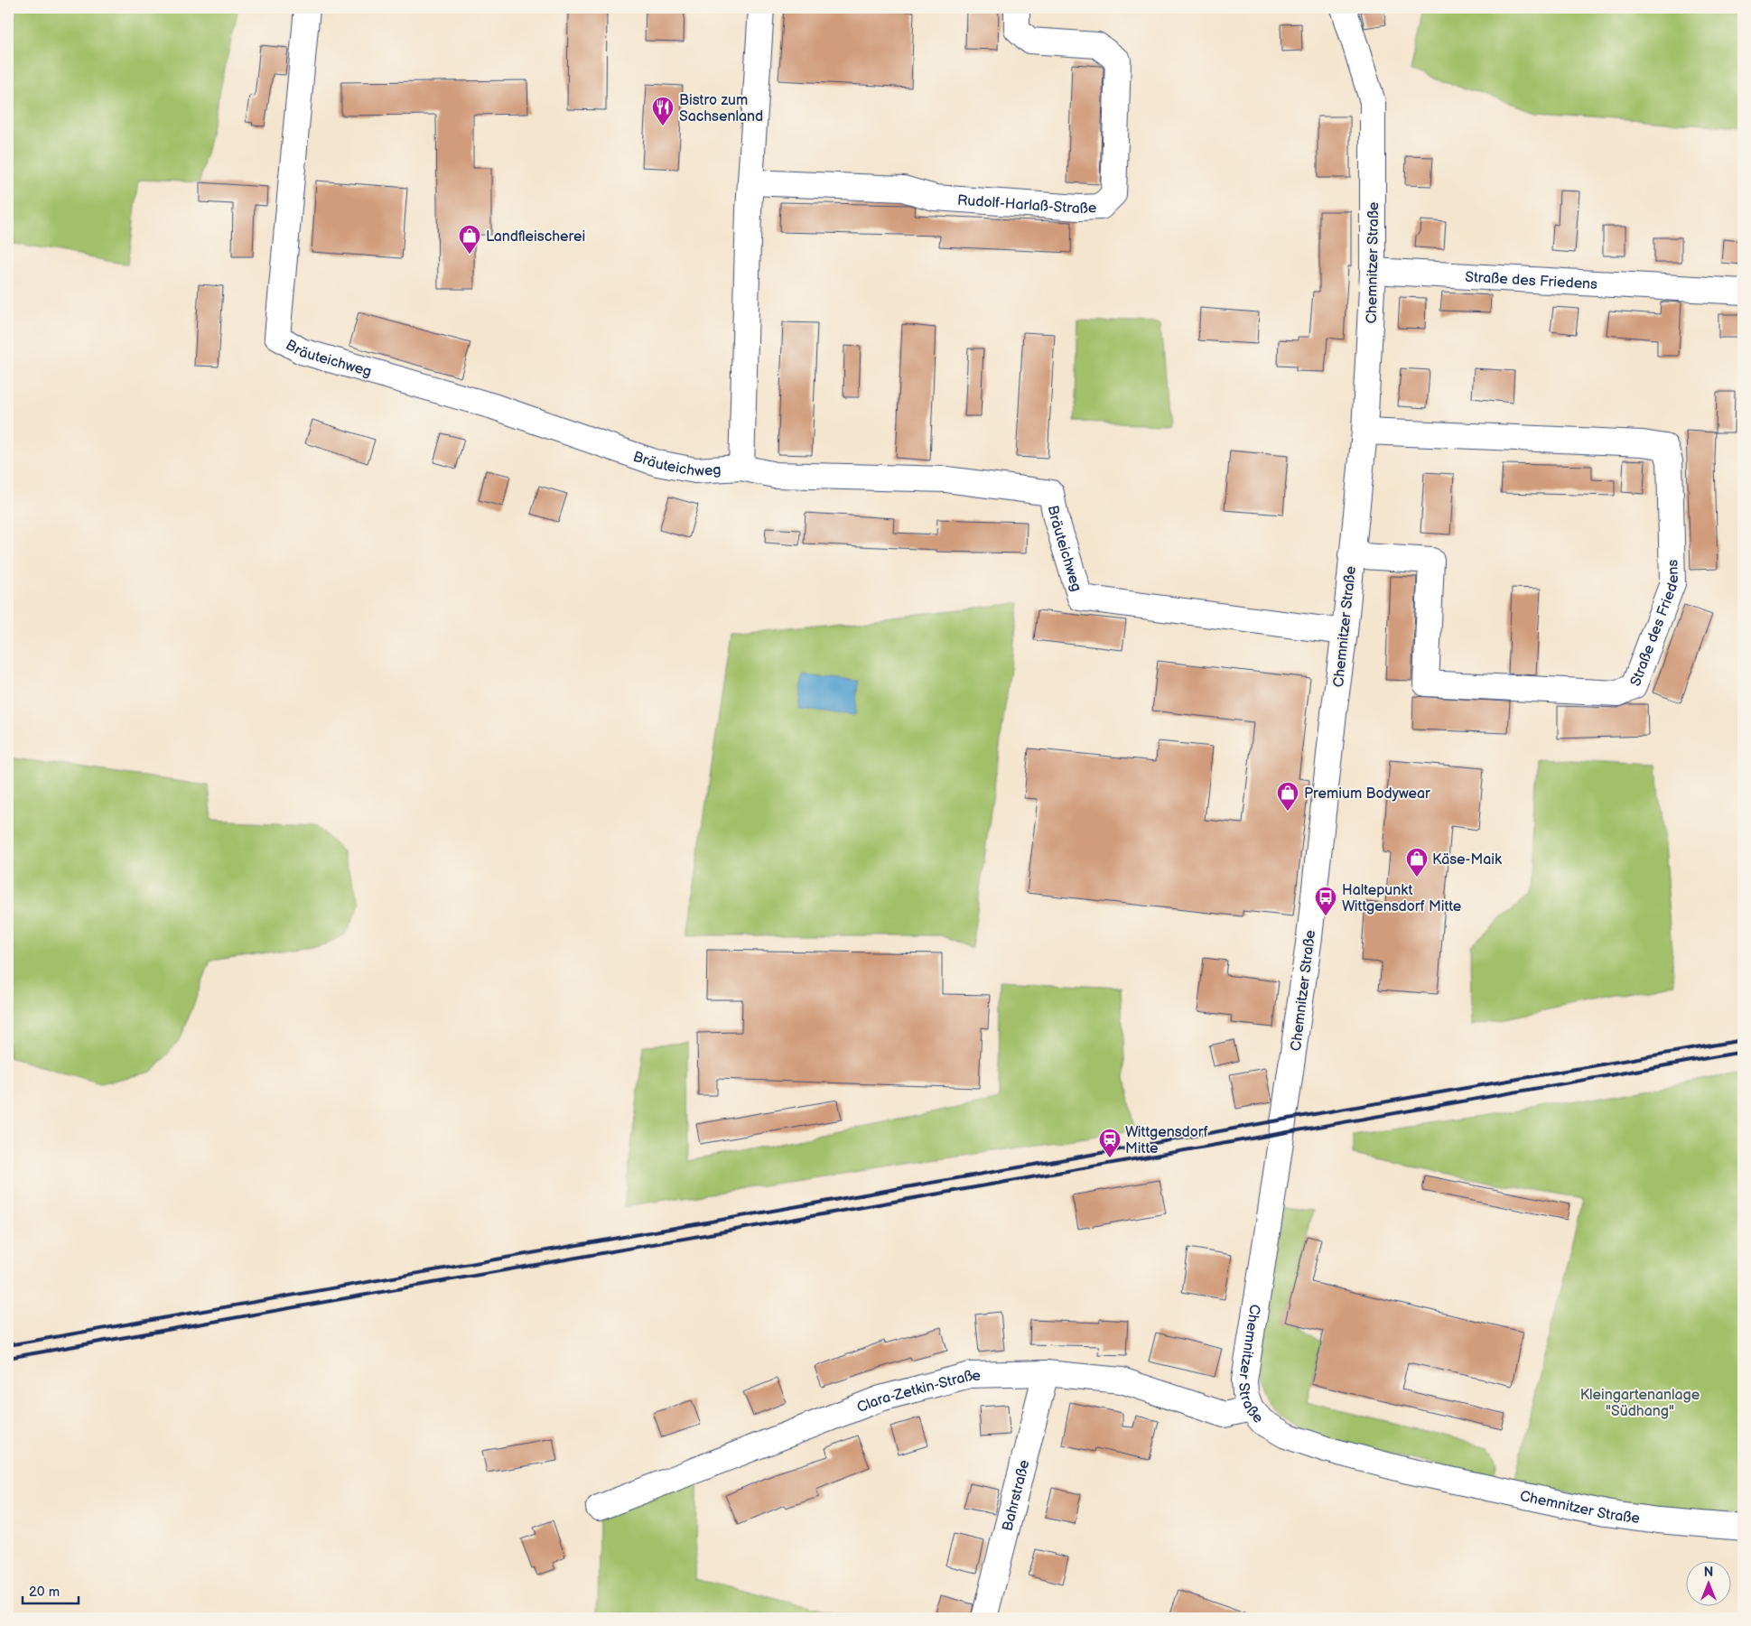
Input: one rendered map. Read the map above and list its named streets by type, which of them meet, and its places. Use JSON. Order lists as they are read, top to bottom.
{
  "streets": {
    "street": [
      "Rudolf-Harlaß-Straße",
      "Chemnitzer Straße",
      "Straße des Friedens",
      "Bräuteichweg",
      "Clara-Zetkin-Straße",
      "Bahrstraße"
    ]
  },
  "crossings": [
    ["Chemnitzer Straße", "Straße des Friedens"],
    ["Chemnitzer Straße", "Bräuteichweg"],
    ["Chemnitzer Straße", "Clara-Zetkin-Straße"],
    ["Clara-Zetkin-Straße", "Bahrstraße"]
  ],
  "parks": ["Kleingartenanlage \"Südhang\""],
  "places": {
    "restaurant": ["Bistro zum Sachsenland"],
    "shop": ["Landfleischerei", "Premium Bodywear", "Käse-Maik"],
    "bus stop": ["Haltepunkt Wittgensdorf Mitte"],
    "station": ["Wittgensdorf Mitte"]
  },
  "scale_bar": "20 m",
  "north": "top"
}
